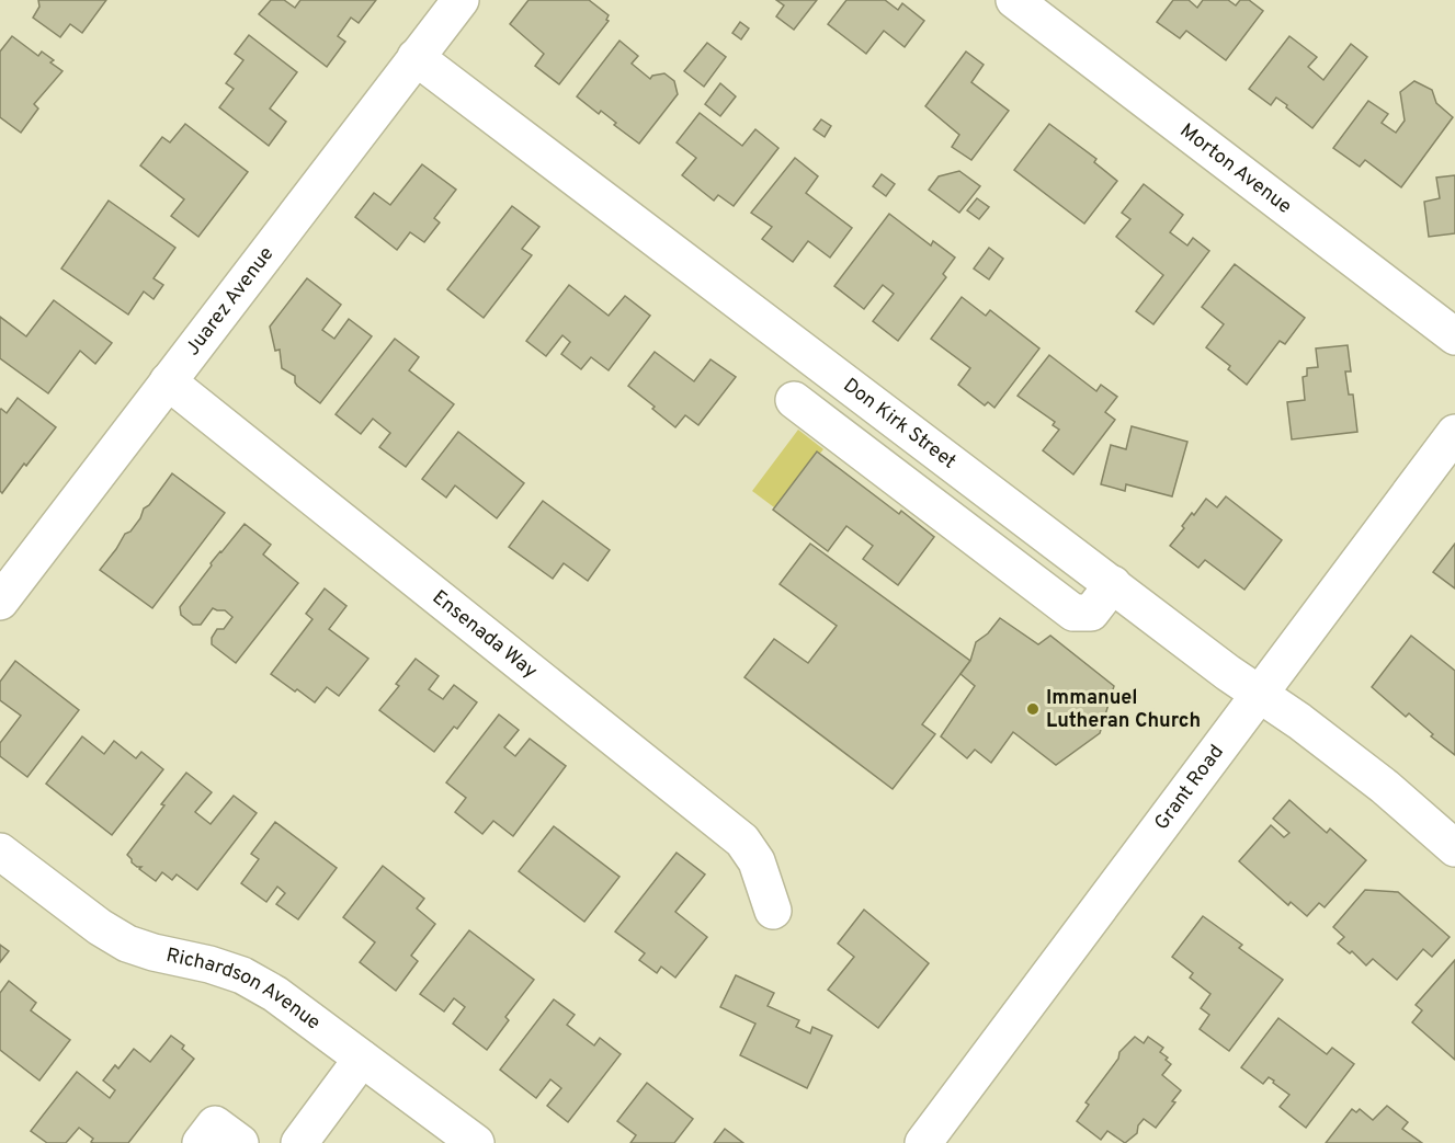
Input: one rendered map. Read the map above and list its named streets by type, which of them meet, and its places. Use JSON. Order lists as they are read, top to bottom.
{
  "streets": {
    "street": [
      "Morton Avenue",
      "Juarez Avenue",
      "Don Kirk Street",
      "Ensenada Way",
      "Grant Road",
      "Richardson Avenue"
    ]
  },
  "crossings": [
    ["Juarez Avenue", "Don Kirk Street"],
    ["Juarez Avenue", "Ensenada Way"],
    ["Don Kirk Street", "Grant Road"]
  ],
  "places": ["Immanuel Lutheran Church"]
}
